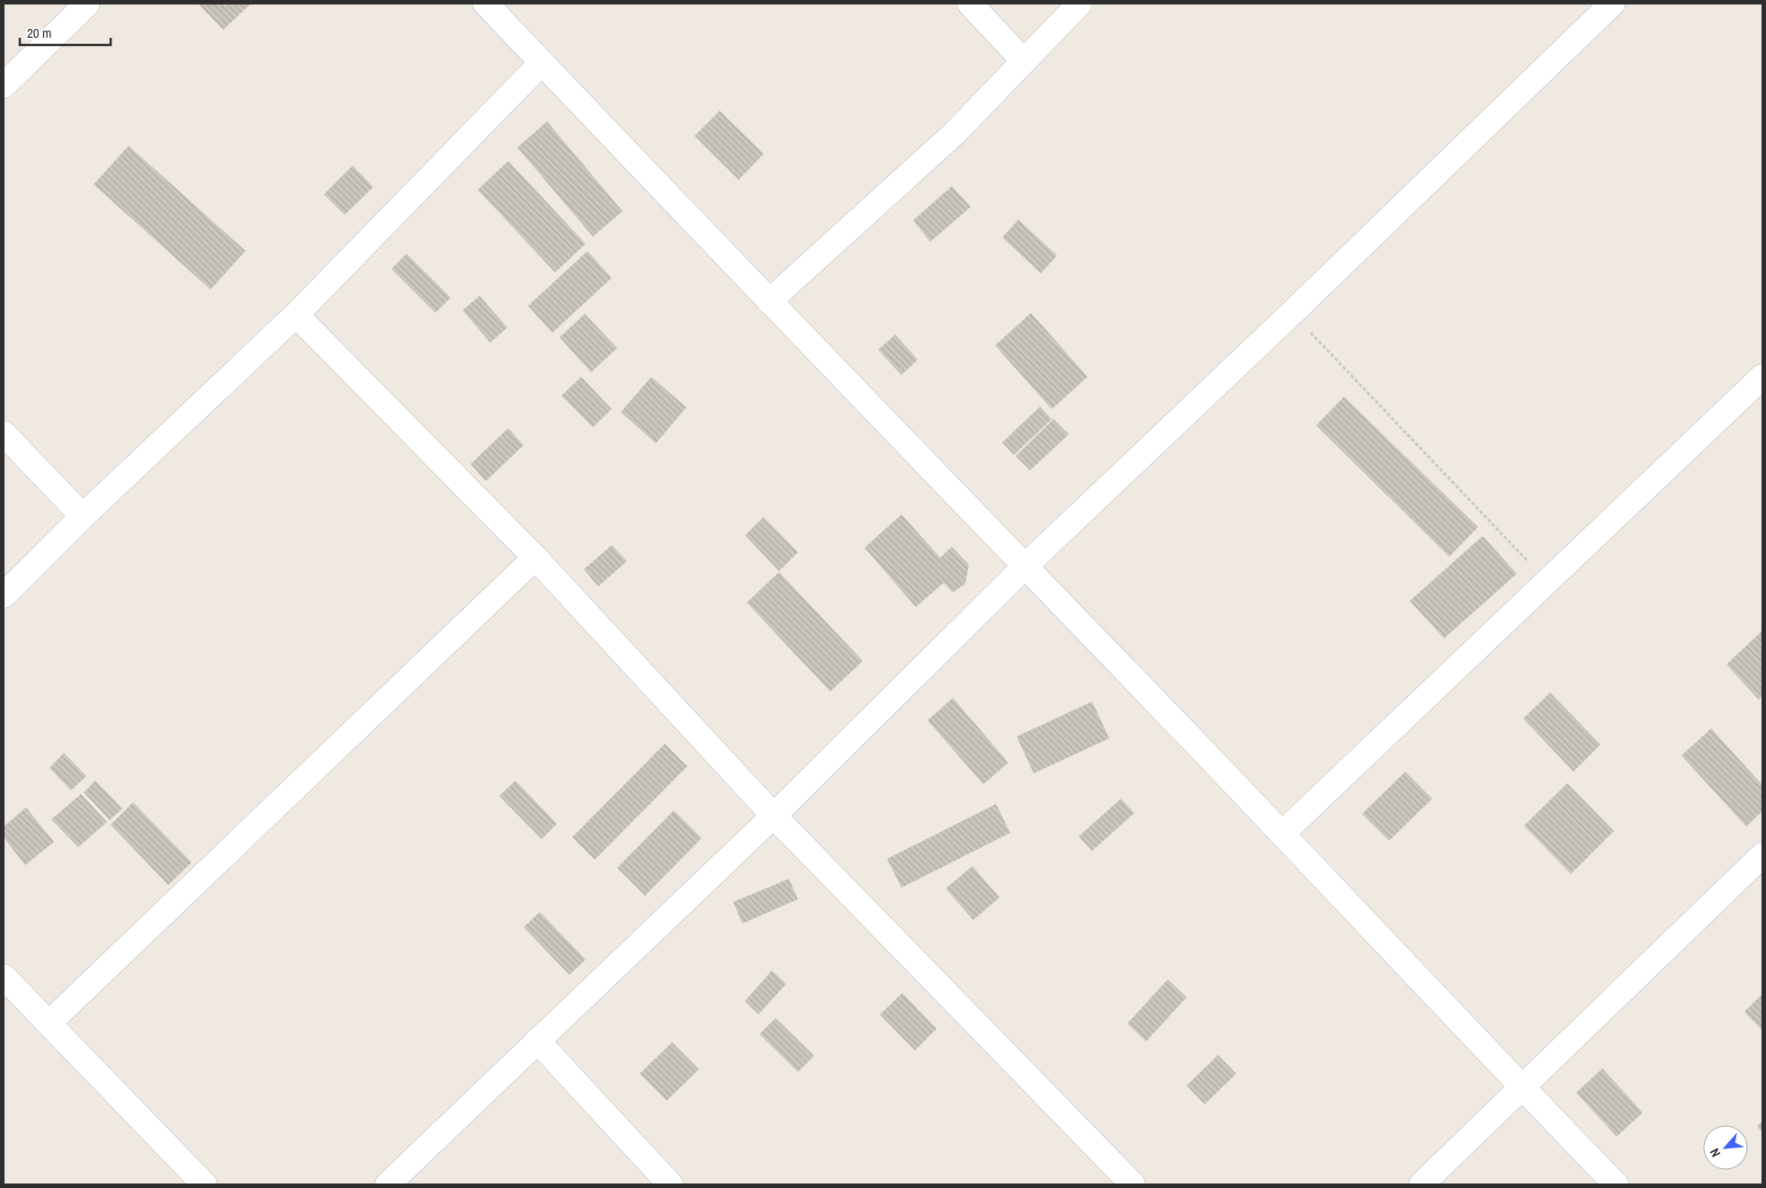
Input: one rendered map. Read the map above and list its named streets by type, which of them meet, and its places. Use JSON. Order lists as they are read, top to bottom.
{
  "scale_bar": "20 m",
  "north": "bottom left"
}
